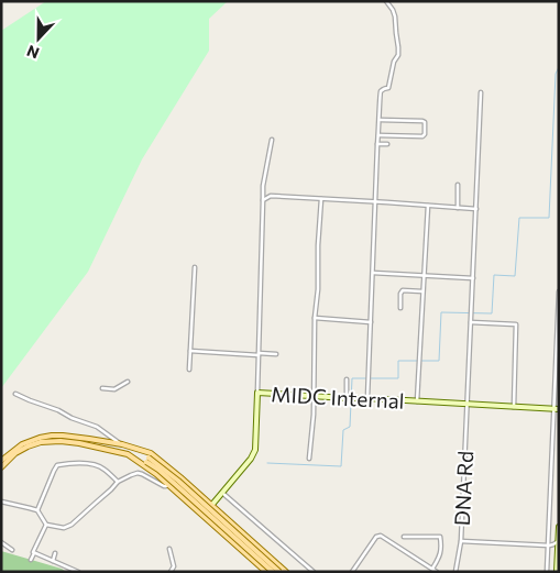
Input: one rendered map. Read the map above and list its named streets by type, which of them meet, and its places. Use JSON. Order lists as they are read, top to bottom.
{
  "streets": {
    "street": ["MIDC Internal", "DNA Rd"]
  },
  "crossings": [
    ["MIDC Internal", "DNA Rd"]
  ],
  "north": "bottom"
}
